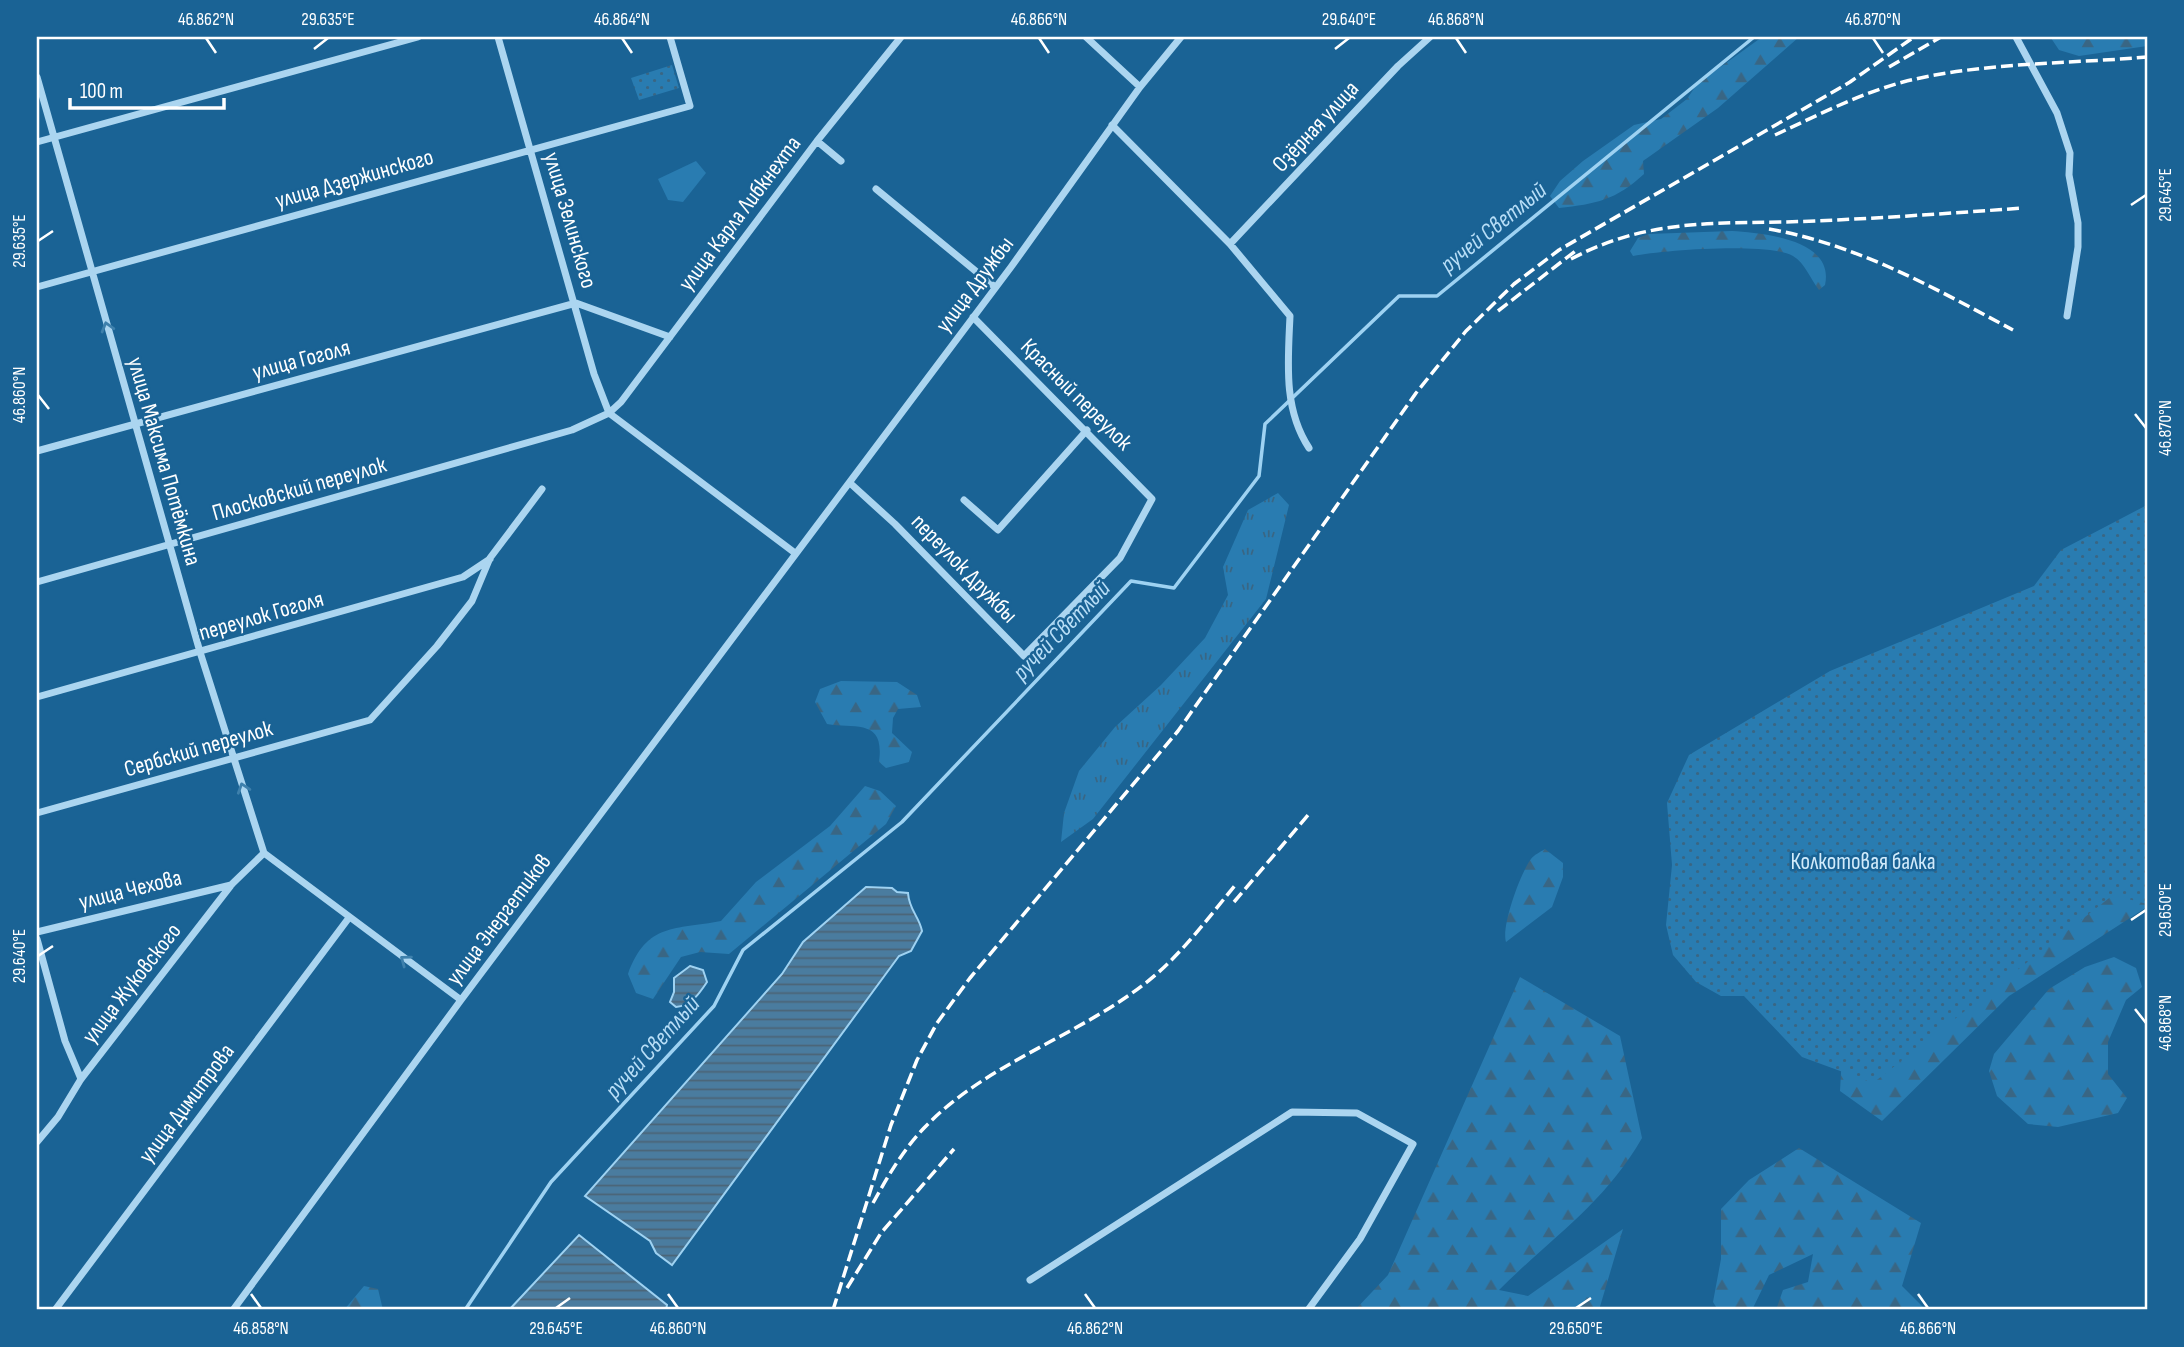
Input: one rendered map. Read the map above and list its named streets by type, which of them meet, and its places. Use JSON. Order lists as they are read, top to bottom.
{
  "streets": {
    "street": [
      "Озёрная улица",
      "улица Дзержинского",
      "улица Карла Либкнехта",
      "улица Зелинского",
      "улица Дружбы",
      "улица Гоголя",
      "Красный переулок",
      "улица Максима Потёмкина",
      "Плосковский переулок",
      "переулок Дружбы",
      "переулок Гоголя",
      "Сербский переулок",
      "улица Чехова",
      "улица Энергетиков",
      "улица Жуковского",
      "улица Димитрова"
    ]
  },
  "crossings": [
    ["улица Дзержинского", "улица Зелинского"],
    ["улица Дзержинского", "улица Максима Потёмкина"],
    ["улица Карла Либкнехта", "улица Зелинского"],
    ["улица Карла Либкнехта", "Плосковский переулок"],
    ["улица Зелинского", "улица Гоголя"],
    ["улица Зелинского", "Плосковский переулок"],
    ["улица Дружбы", "Красный переулок"],
    ["улица Дружбы", "переулок Дружбы"],
    ["улица Дружбы", "улица Энергетиков"],
    ["улица Гоголя", "улица Максима Потёмкина"],
    ["Красный переулок", "переулок Дружбы"],
    ["улица Максима Потёмкина", "Плосковский переулок"],
    ["улица Максима Потёмкина", "переулок Гоголя"],
    ["улица Максима Потёмкина", "Сербский переулок"],
    ["улица Максима Потёмкина", "улица Жуковского"],
    ["переулок Гоголя", "Сербский переулок"],
    ["улица Чехова", "улица Жуковского"]
  ],
  "water": ["ручей Светлый"],
  "parks": ["Колкотовая балка"],
  "scale_bar": "100 m",
  "coordinates": [
    "46.862°N",
    "29.635°E",
    "46.864°N",
    "46.866°N",
    "29.640°E",
    "46.868°N",
    "46.870°N",
    "29.645°E",
    "46.860°N",
    "29.650°E",
    "46.858°N"
  ]
}
